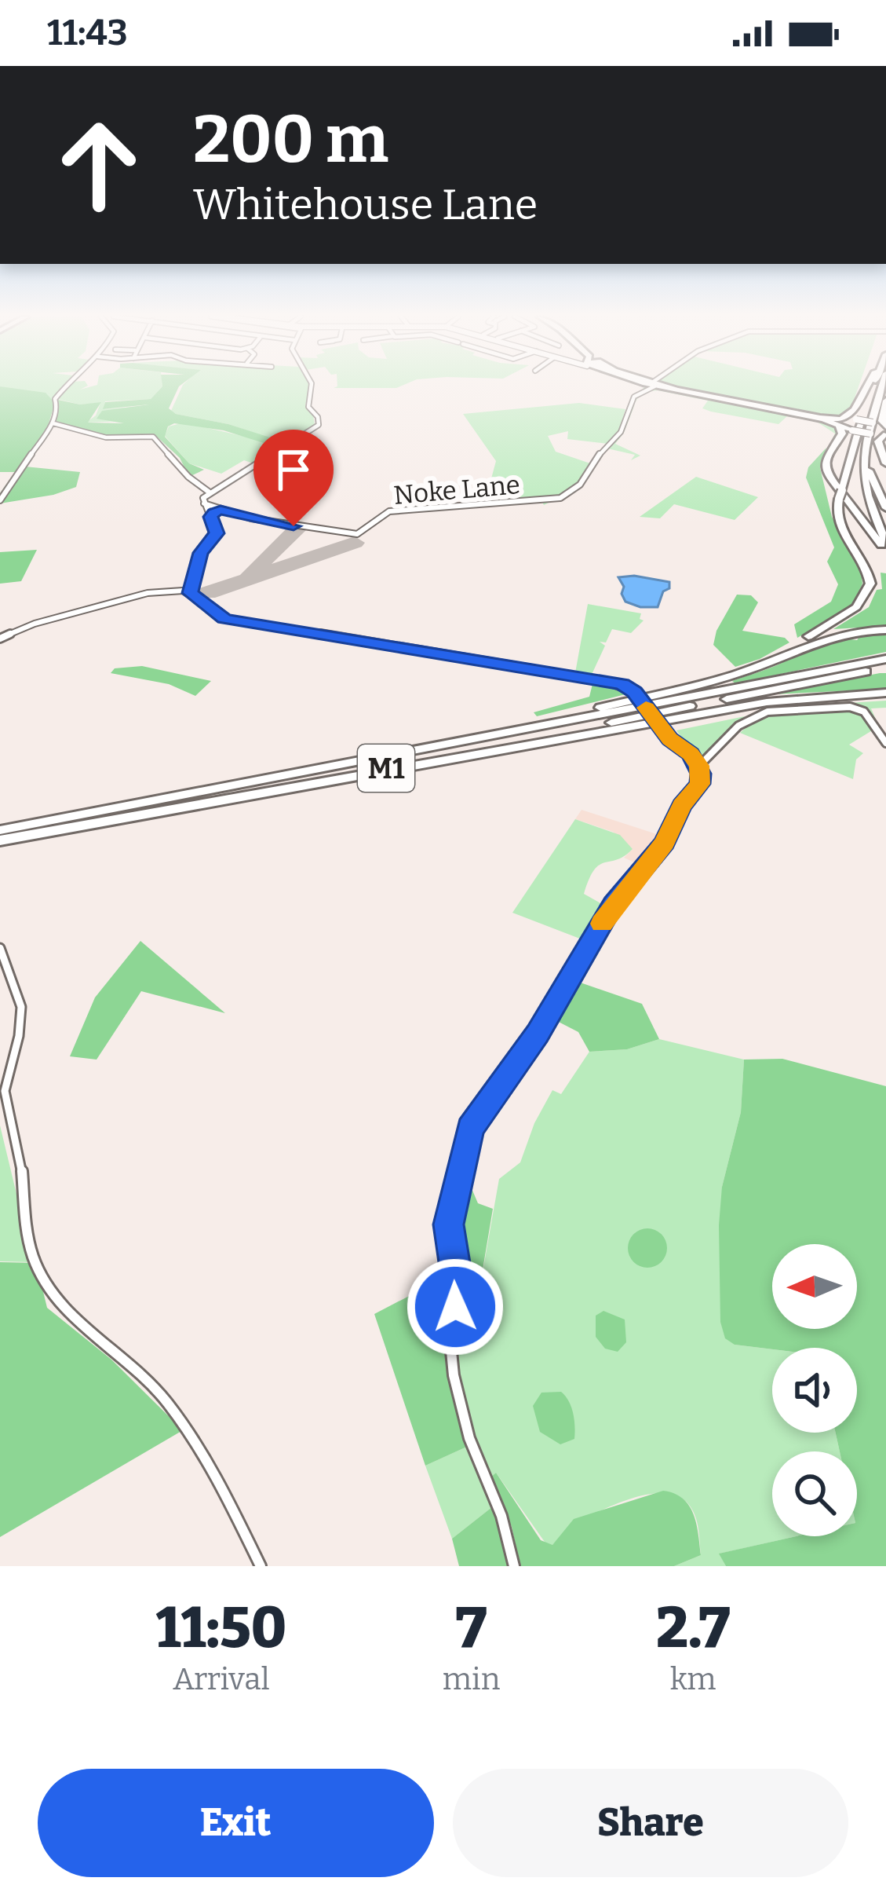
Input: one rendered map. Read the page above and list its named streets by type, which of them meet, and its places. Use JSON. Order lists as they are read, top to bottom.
{
  "streets": {
    "highway": ["M1"],
    "street": ["Noke Lane"]
  },
  "north": "left",
  "page": {
    "status": "11:43",
    "turn": ["200 m", "Whitehouse Lane"],
    "eta": [
      "11:50",
      "Arrival",
      "7",
      "min",
      "2.7",
      "km"
    ],
    "buttons": ["Exit", "Share"]
  }
}
